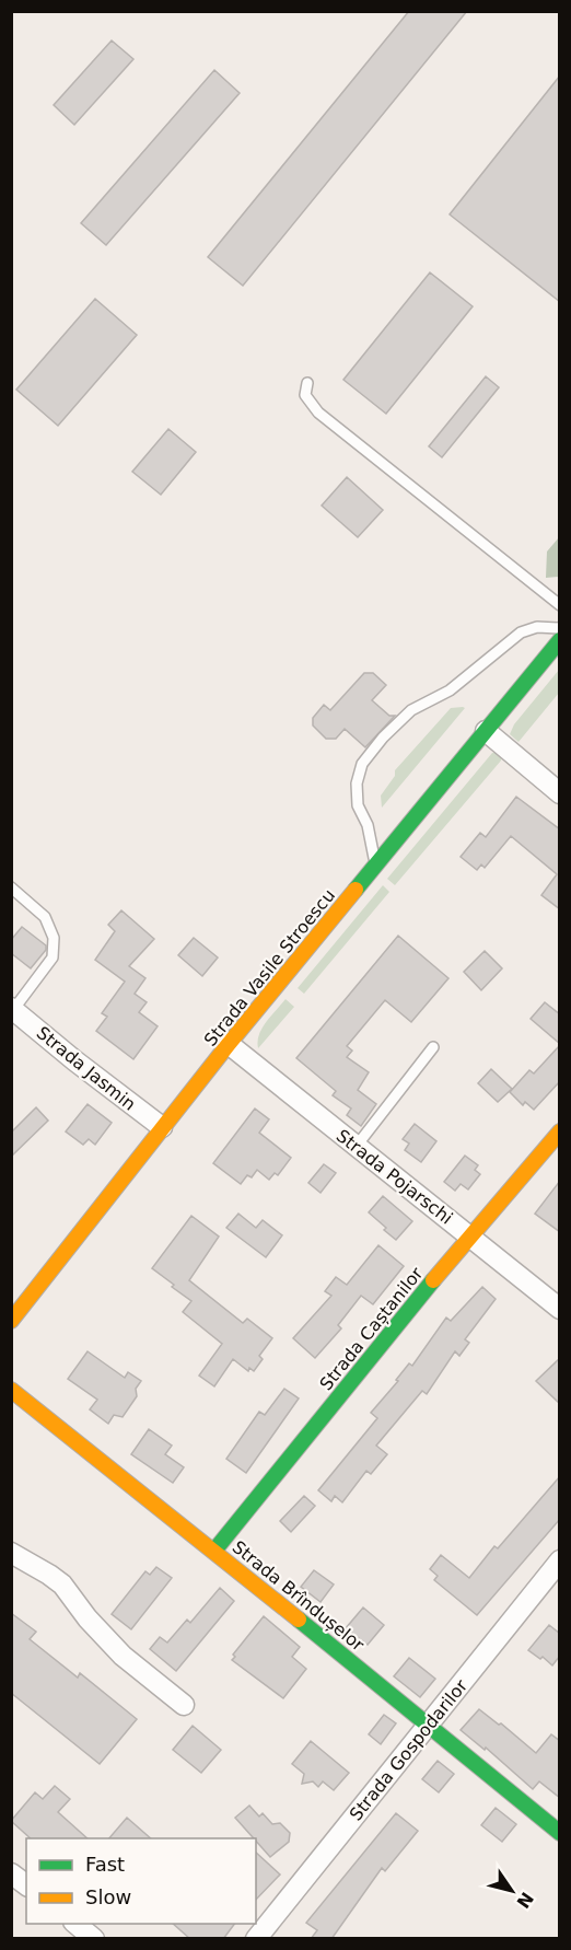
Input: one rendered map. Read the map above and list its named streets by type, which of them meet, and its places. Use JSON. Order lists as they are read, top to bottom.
{
  "streets": {
    "street": [
      "Strada Vasile Stroescu",
      "Strada Jasmin",
      "Strada Pojarschi",
      "Strada Caștanilor",
      "Strada Brîndușelor",
      "Strada Gospodarilor"
    ]
  },
  "crossings": [
    ["Strada Vasile Stroescu", "Strada Jasmin"],
    ["Strada Vasile Stroescu", "Strada Pojarschi"],
    ["Strada Pojarschi", "Strada Caștanilor"],
    ["Strada Caștanilor", "Strada Brîndușelor"],
    ["Strada Brîndușelor", "Strada Gospodarilor"]
  ],
  "legend": ["Fast", "Slow"],
  "north": "bottom right"
}
